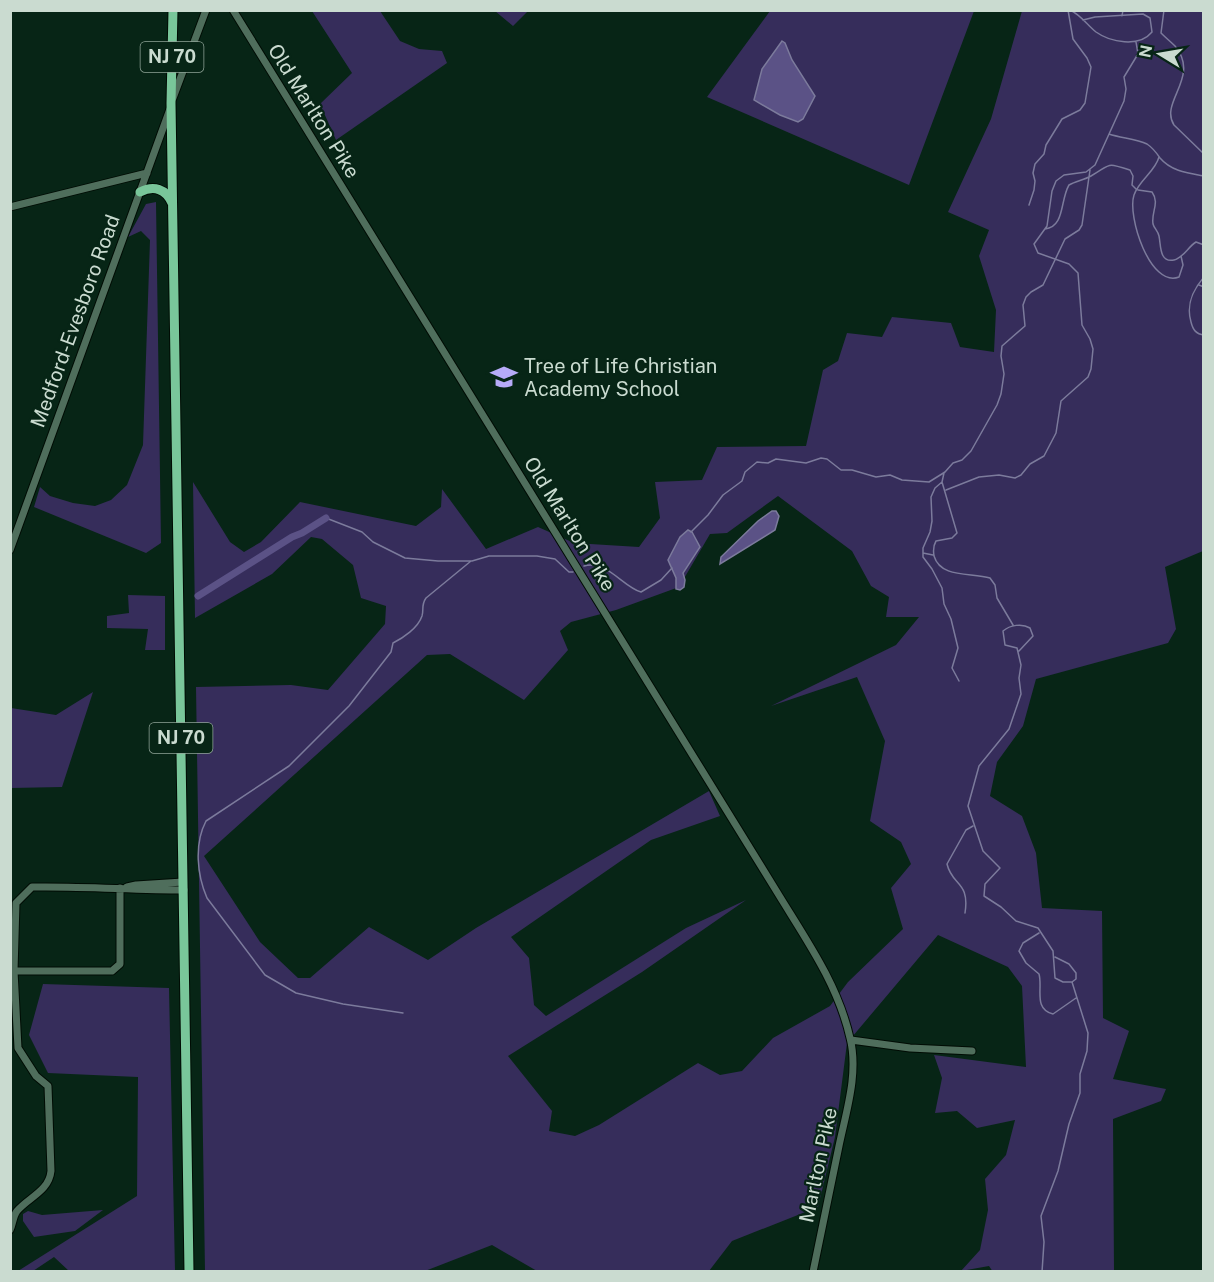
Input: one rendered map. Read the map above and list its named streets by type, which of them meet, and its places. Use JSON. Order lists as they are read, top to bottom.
{
  "streets": {
    "highway": ["NJ 70"],
    "street": ["Old Marlton Pike", "Medford-Evesboro Road", "Marlton Pike"]
  },
  "crossings": [
    ["NJ 70", "Medford-Evesboro Road"],
    ["Old Marlton Pike", "Marlton Pike"]
  ],
  "places": {
    "school or university": ["Tree of Life Christian Academy School"]
  },
  "north": "left"
}
